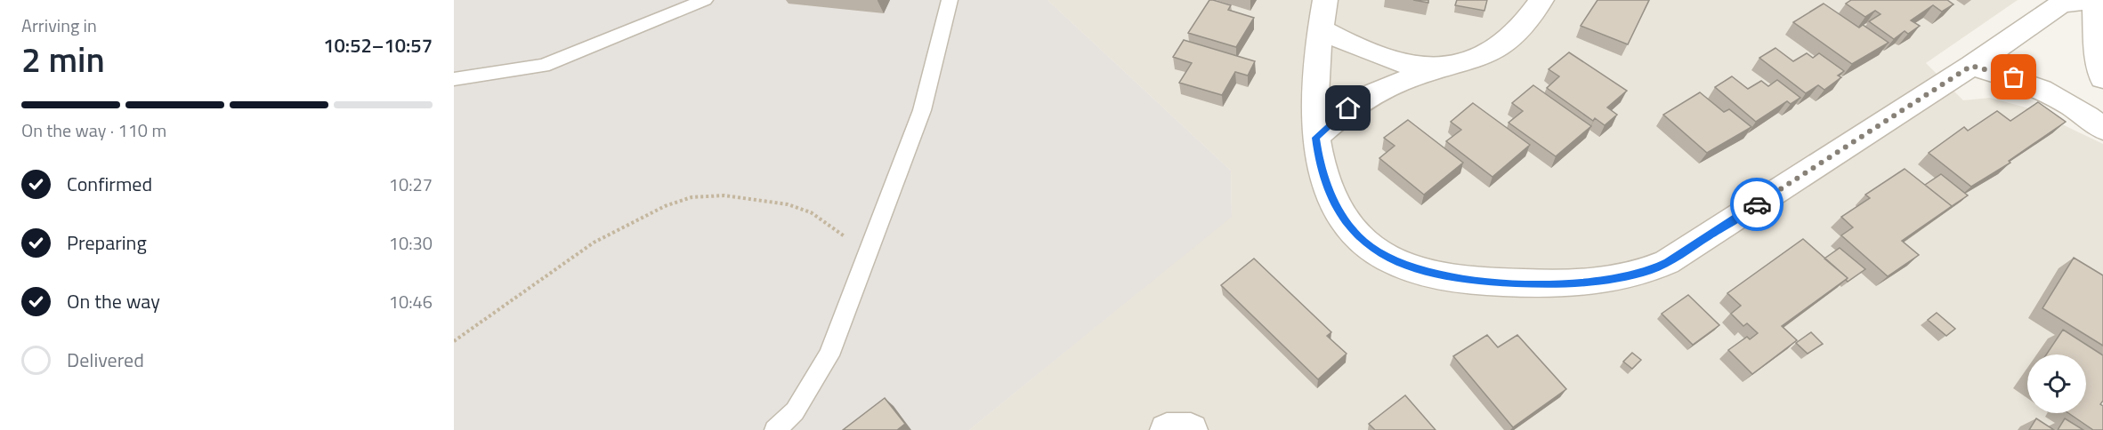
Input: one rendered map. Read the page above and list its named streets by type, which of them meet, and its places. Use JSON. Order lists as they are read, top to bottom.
{
  "page": {
    "heading": ["2 min", "Arriving in", "10:52–10:57"],
    "bar": "On the way · 110 m",
    "list": [
      ["Confirmed", "10:27"],
      ["Preparing", "10:30"],
      ["On the way", "10:46"],
      "Delivered"
    ]
  }
}
